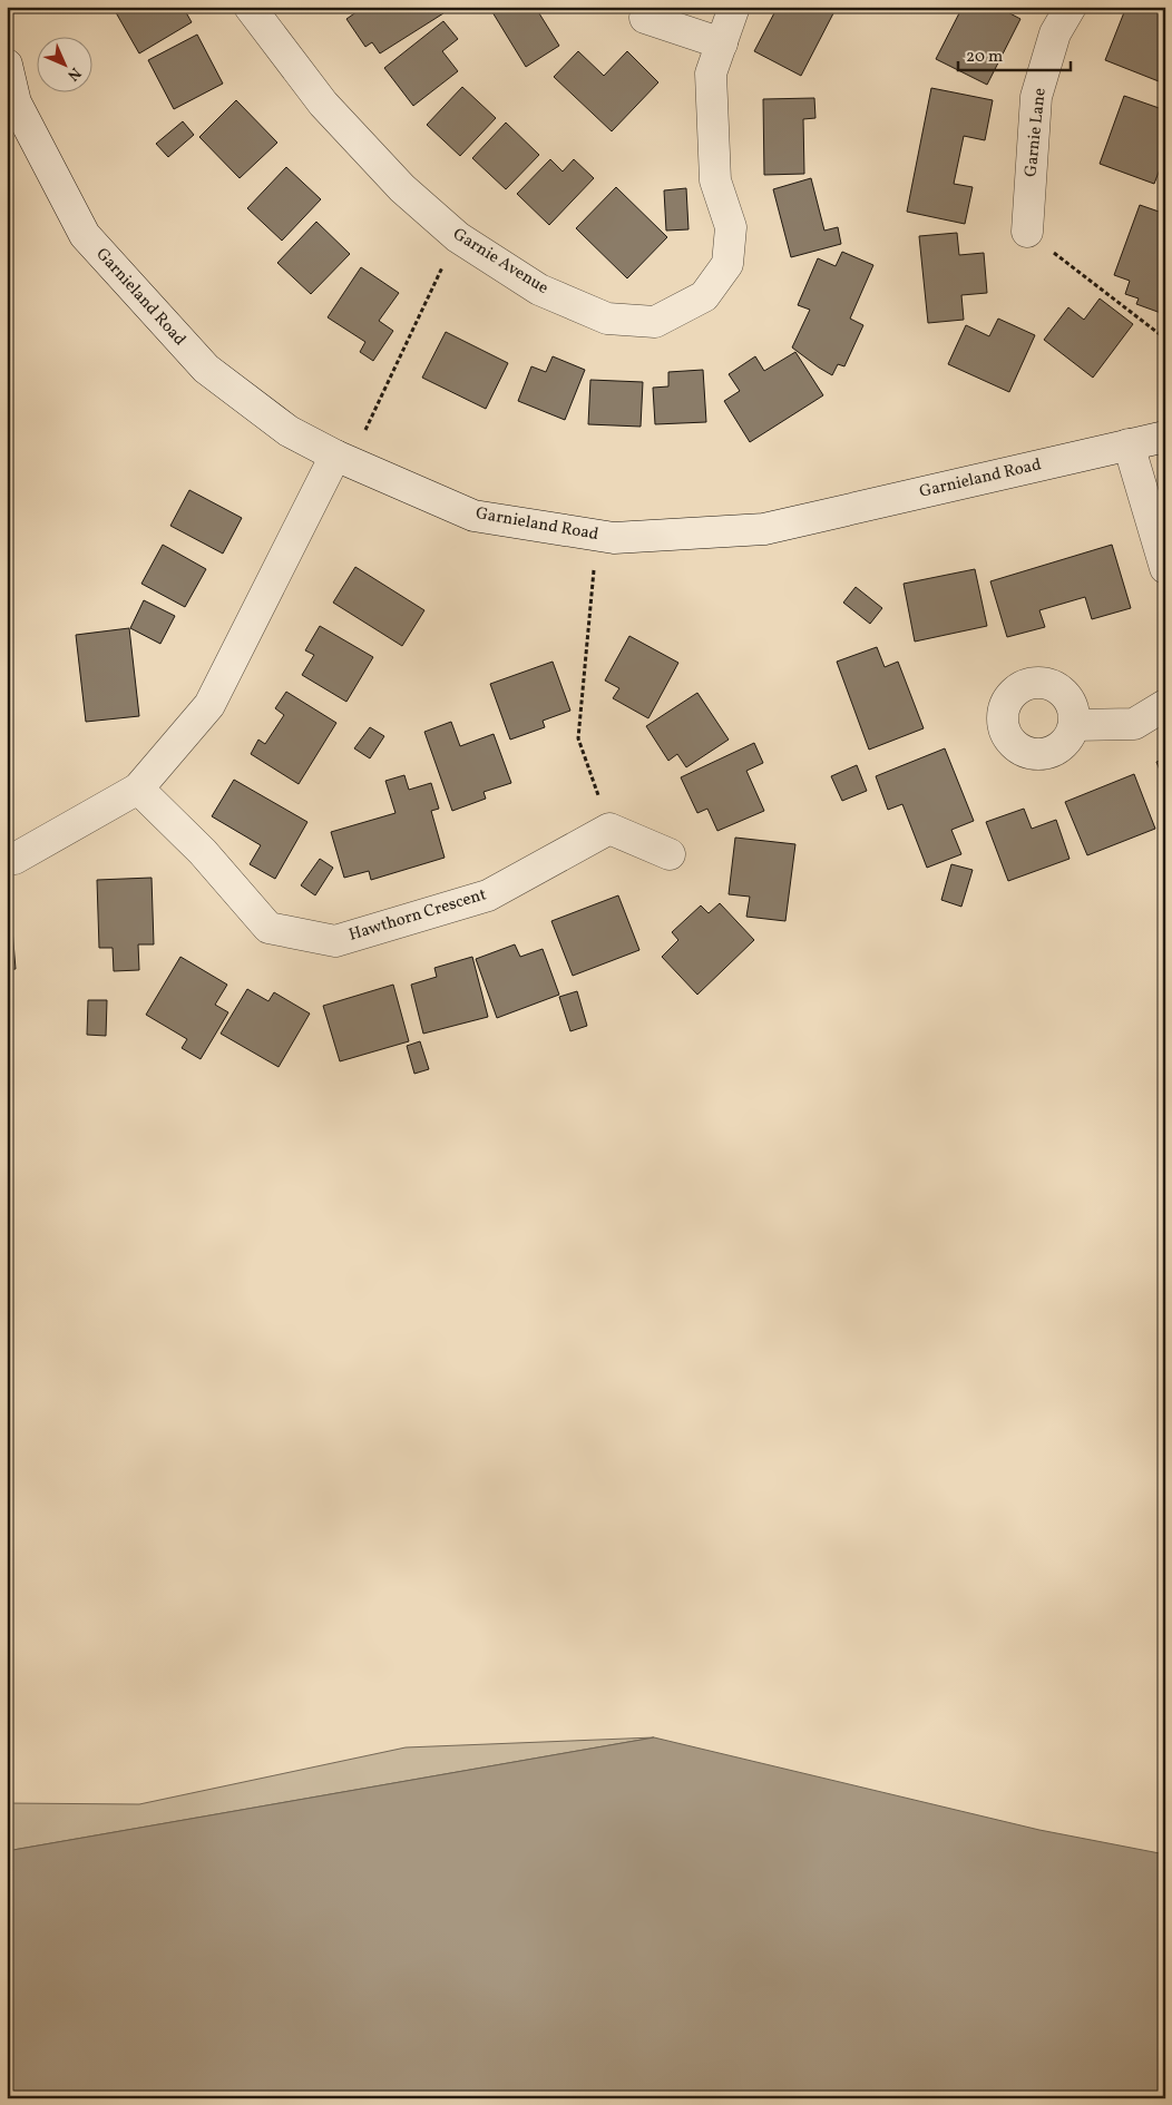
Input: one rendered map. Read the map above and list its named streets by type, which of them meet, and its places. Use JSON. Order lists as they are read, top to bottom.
{
  "streets": {
    "street": [
      "Garnie Lane",
      "Garnie Avenue",
      "Garnieland Road",
      "Hawthorn Crescent"
    ]
  },
  "scale_bar": "20 m",
  "north": "bottom right"
}
